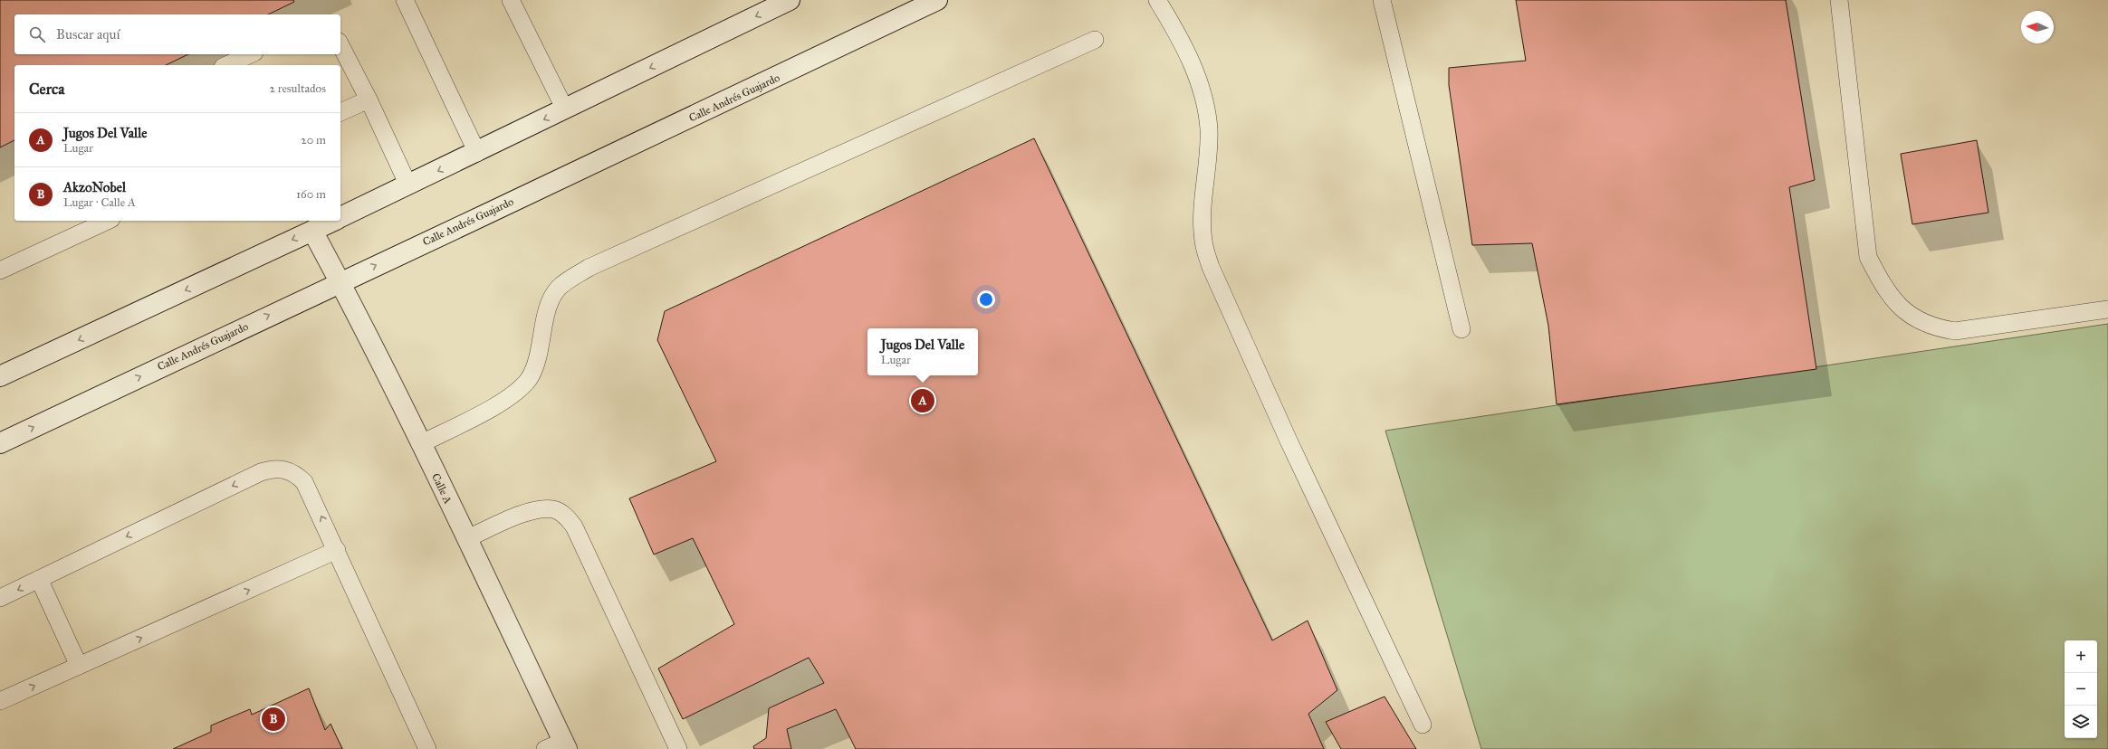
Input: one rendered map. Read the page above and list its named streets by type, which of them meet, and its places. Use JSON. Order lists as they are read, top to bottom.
{
  "streets": {
    "main road": ["Calle Andrés Guajardo", "Calle A"]
  },
  "crossings": [
    ["Calle Andrés Guajardo", "Calle A"]
  ],
  "north": "left",
  "page": {
    "search": "Buscar aquí",
    "heading": ["Cerca", "2 resultados"],
    "list": [
      {
        "mark": "A",
        "name": "Jugos Del Valle",
        "note": "Lugar",
        "value": "20 m"
      },
      {
        "mark": "B",
        "name": "AkzoNobel",
        "note": "Lugar · Calle A",
        "value": "160 m"
      }
    ],
    "popup": ["Jugos Del Valle", "Lugar"],
    "pins": ["A", "B"],
    "map_buttons": ["+", "−"]
  }
}
